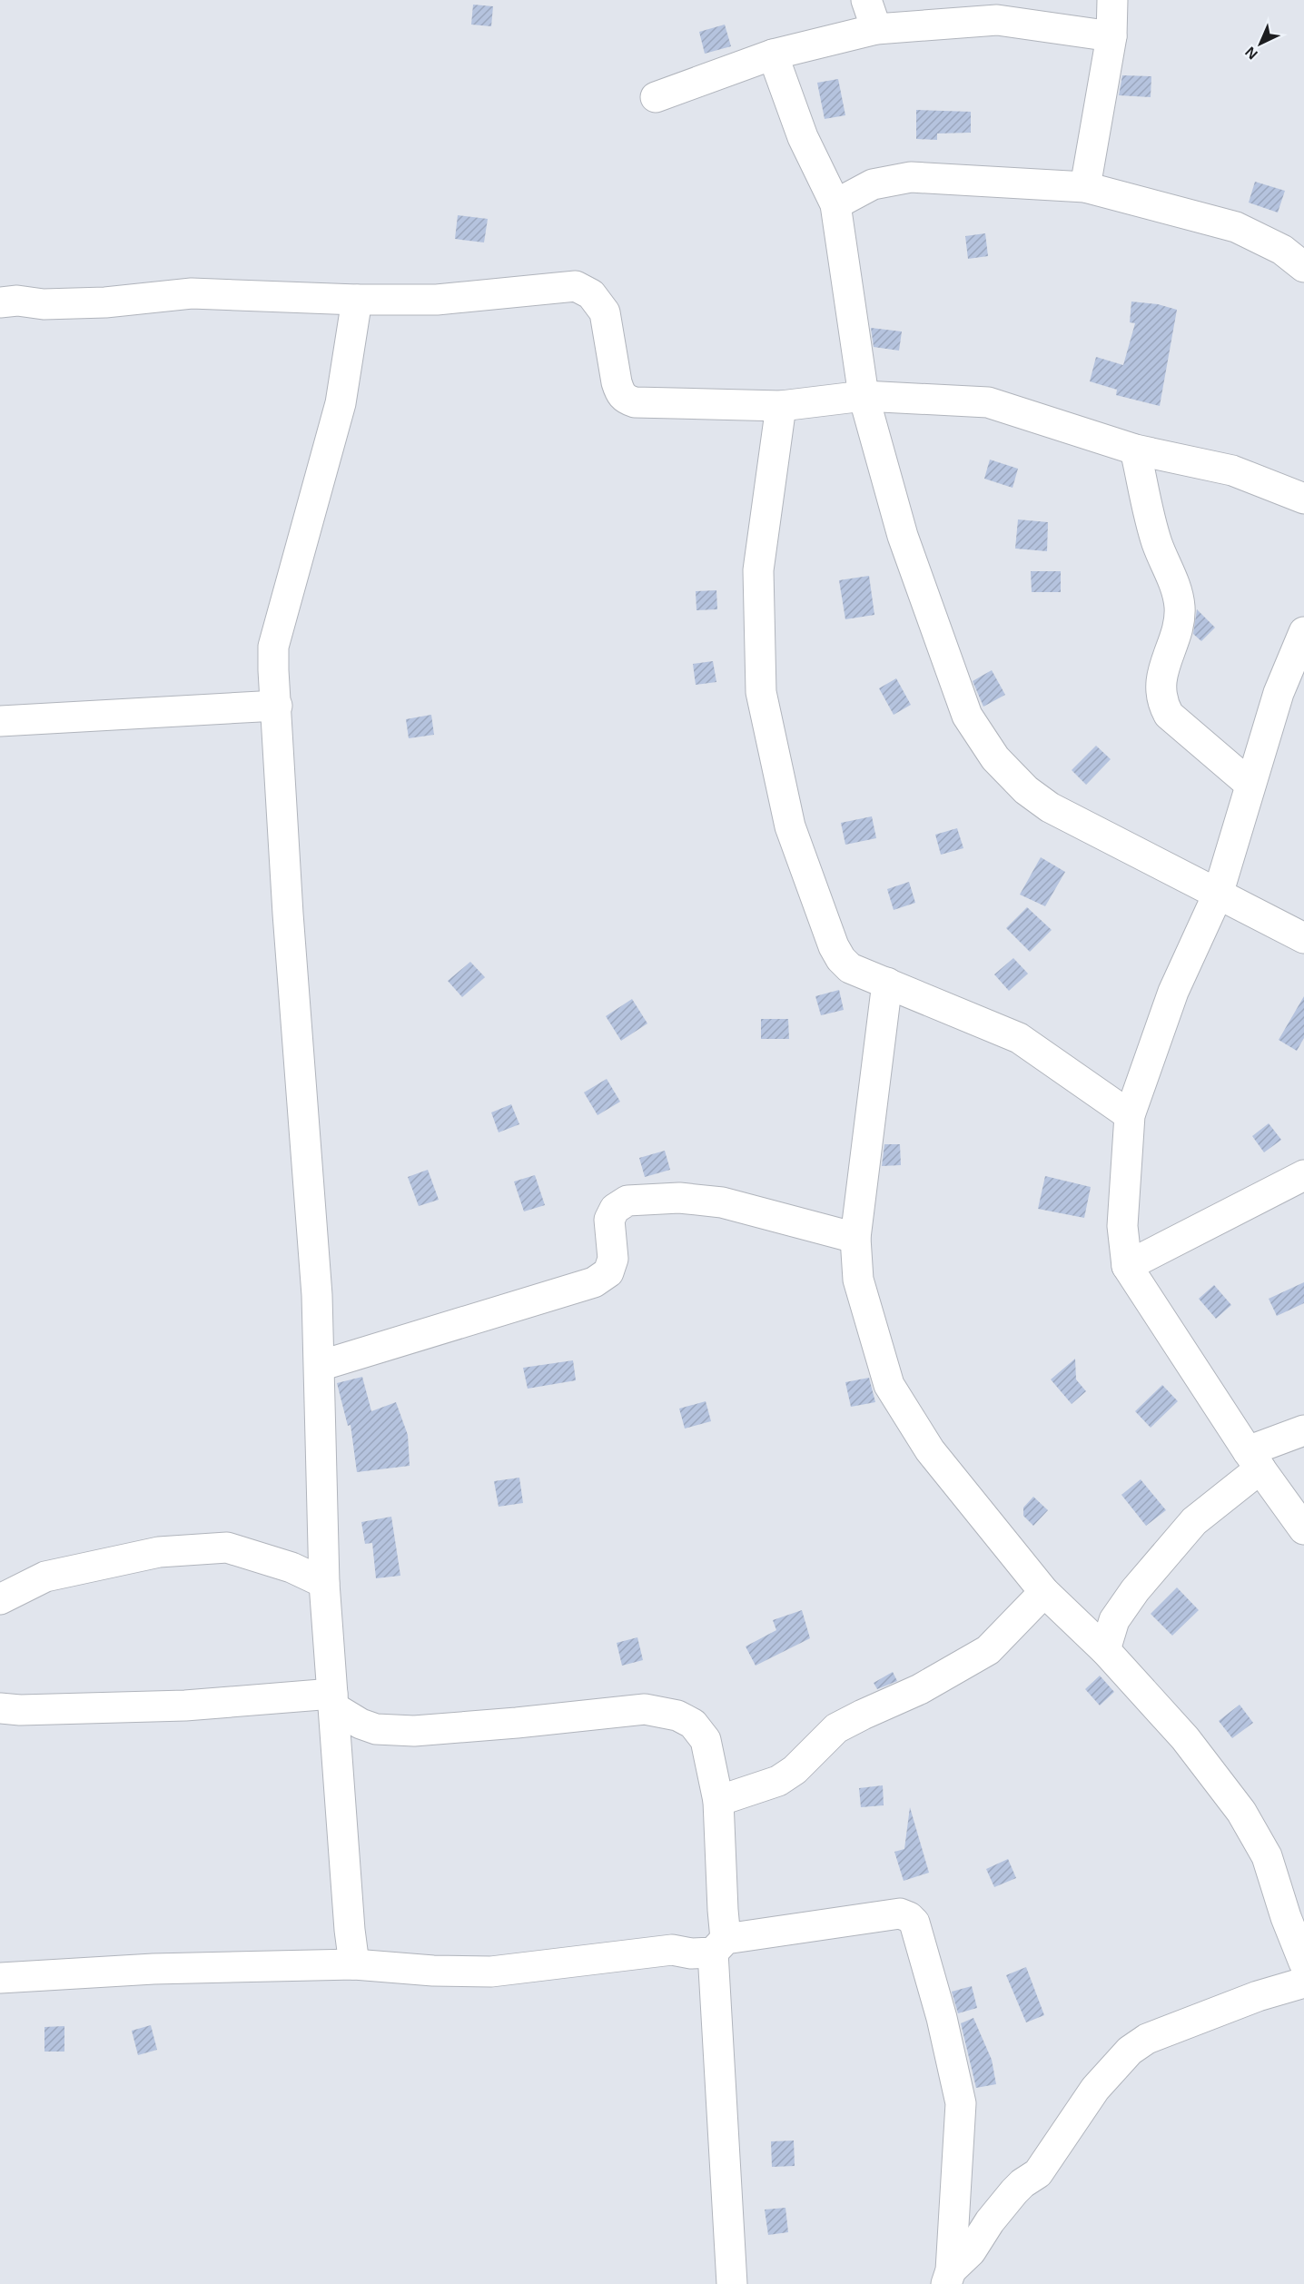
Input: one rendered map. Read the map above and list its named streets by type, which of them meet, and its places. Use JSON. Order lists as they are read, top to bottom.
{
  "north": "bottom left"
}
